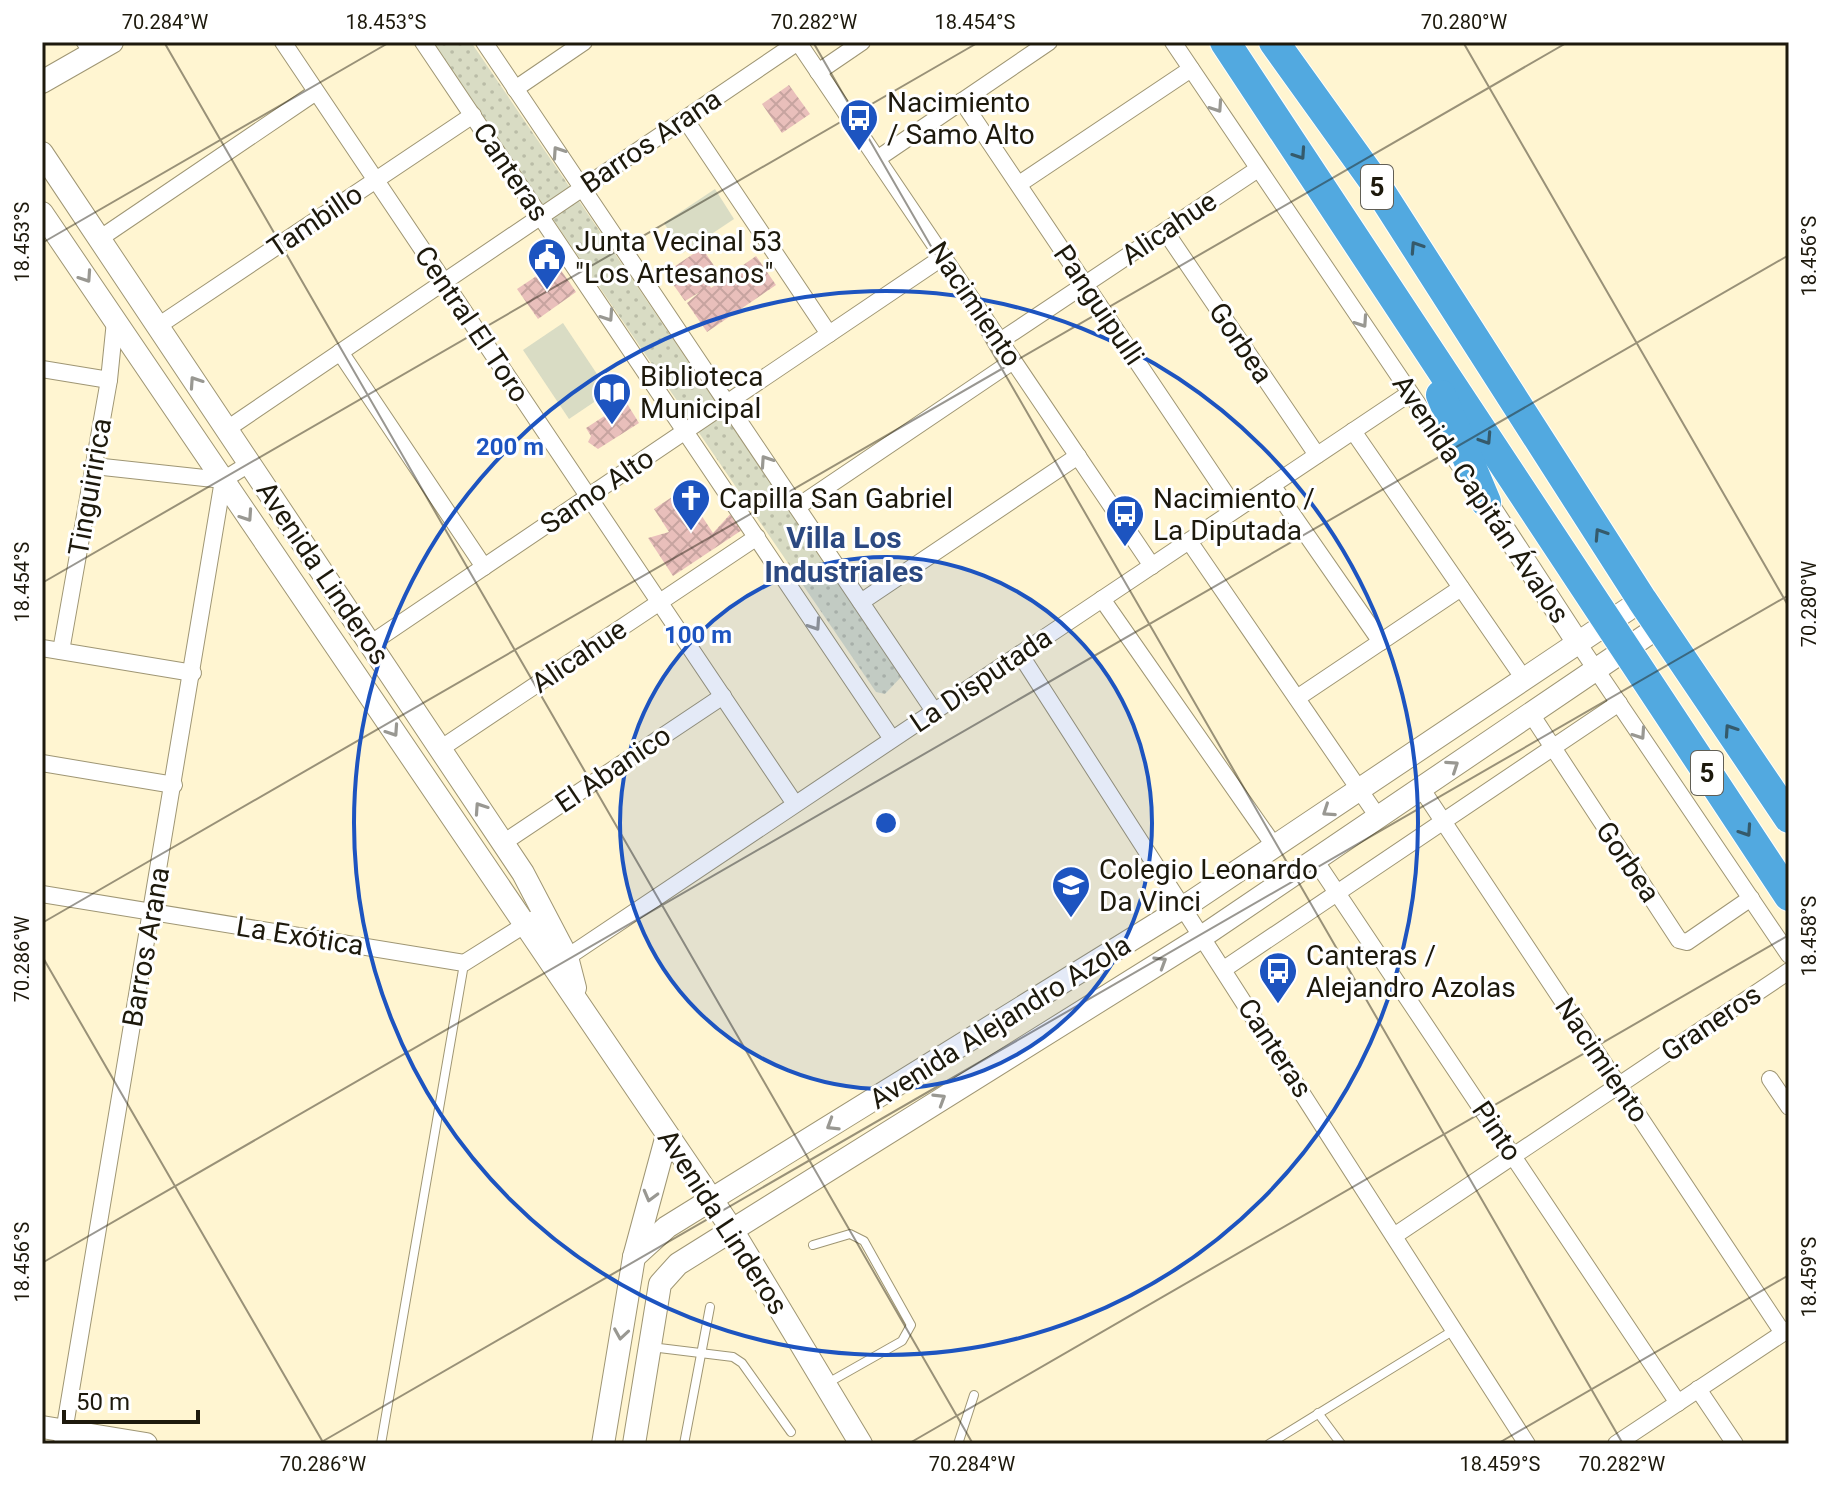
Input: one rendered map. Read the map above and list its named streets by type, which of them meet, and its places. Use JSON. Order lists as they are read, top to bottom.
{
  "streets": {
    "highway": ["5", "Avenida Capitán Ávalos"],
    "main road": ["Avenida Linderos", "Avenida Alejandro Azola"],
    "street": [
      "Barros Arana",
      "Canteras",
      "Tambillo",
      "Alicahue",
      "Nacimiento",
      "Panguipulli",
      "Central El Toro",
      "Gorbea",
      "Tinguiririca",
      "Samo Alto",
      "La Disputada",
      "El Abanico",
      "La Exótica",
      "Graneros",
      "Pinto"
    ]
  },
  "crossings": [
    ["Barros Arana", "Canteras"],
    ["Barros Arana", "Nacimiento"],
    ["Barros Arana", "Central El Toro"],
    ["Barros Arana", "Avenida Linderos"],
    ["Barros Arana", "La Exótica"],
    ["Canteras", "Tambillo"],
    ["Canteras", "Alicahue"],
    ["Canteras", "Samo Alto"],
    ["Canteras", "La Disputada"],
    ["Canteras", "Avenida Alejandro Azola"],
    ["Canteras", "Graneros"],
    ["5", "Avenida Alejandro Azola"],
    ["Tambillo", "Central El Toro"],
    ["Tambillo", "Avenida Linderos"],
    ["Alicahue", "Nacimiento"],
    ["Alicahue", "Panguipulli"],
    ["Alicahue", "Central El Toro"],
    ["Alicahue", "Gorbea"],
    ["Alicahue", "Avenida Capitán Ávalos"],
    ["Alicahue", "Avenida Linderos"],
    ["Nacimiento", "Samo Alto"],
    ["Nacimiento", "La Disputada"],
    ["Nacimiento", "Avenida Alejandro Azola"],
    ["Nacimiento", "Graneros"],
    ["Panguipulli", "La Disputada"],
    ["Central El Toro", "Samo Alto"],
    ["Central El Toro", "La Disputada"],
    ["Central El Toro", "El Abanico"],
    ["Gorbea", "Avenida Capitán Ávalos"],
    ["Gorbea", "La Disputada"],
    ["Gorbea", "Avenida Alejandro Azola"],
    ["Tinguiririca", "Avenida Linderos"],
    ["Samo Alto", "Avenida Linderos"],
    ["Avenida Capitán Ávalos", "La Disputada"],
    ["Avenida Capitán Ávalos", "Avenida Alejandro Azola"],
    ["Avenida Linderos", "La Disputada"],
    ["Avenida Linderos", "El Abanico"],
    ["Avenida Linderos", "Avenida Alejandro Azola"],
    ["Avenida Alejandro Azola", "Pinto"],
    ["Graneros", "Pinto"]
  ],
  "districts": ["Villa Los Industriales"],
  "places": {
    "bus stop": ["Nacimiento / Samo Alto", "Nacimiento / La Diputada", "Canteras / Alejandro Azolas"],
    "public building": ["Junta Vecinal 53 \"Los Artesanos\""],
    "library": ["Biblioteca Municipal"],
    "church": ["Capilla San Gabriel"],
    "school or university": ["Colegio Leonardo Da Vinci"]
  },
  "scale_bar": "50 m",
  "coordinates": [
    "70.284°W",
    "18.453°S",
    "70.282°W",
    "18.454°S",
    "70.280°W",
    "18.456°S",
    "18.458°S",
    "70.286°W",
    "18.459°S"
  ],
  "rings": ["200 m", "100 m"]
}
